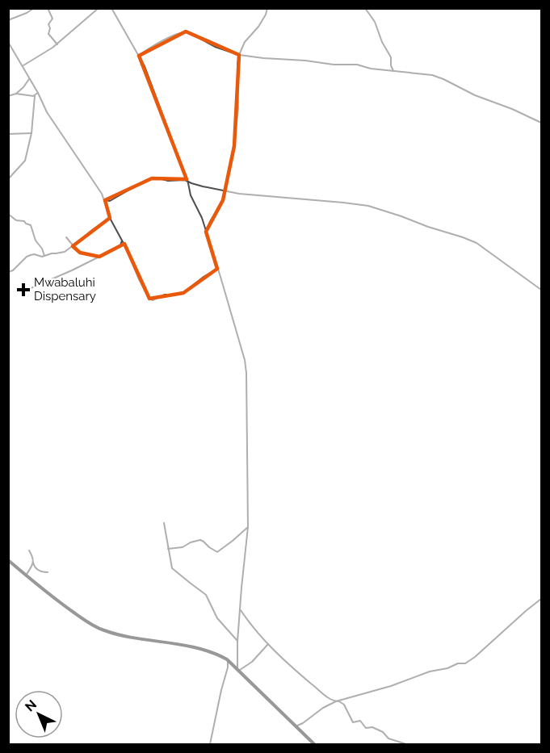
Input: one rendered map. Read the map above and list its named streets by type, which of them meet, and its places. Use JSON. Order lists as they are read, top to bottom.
{
  "places": {
    "health": ["Mwabaluhi Dispensary"]
  },
  "north": "top left"
}
